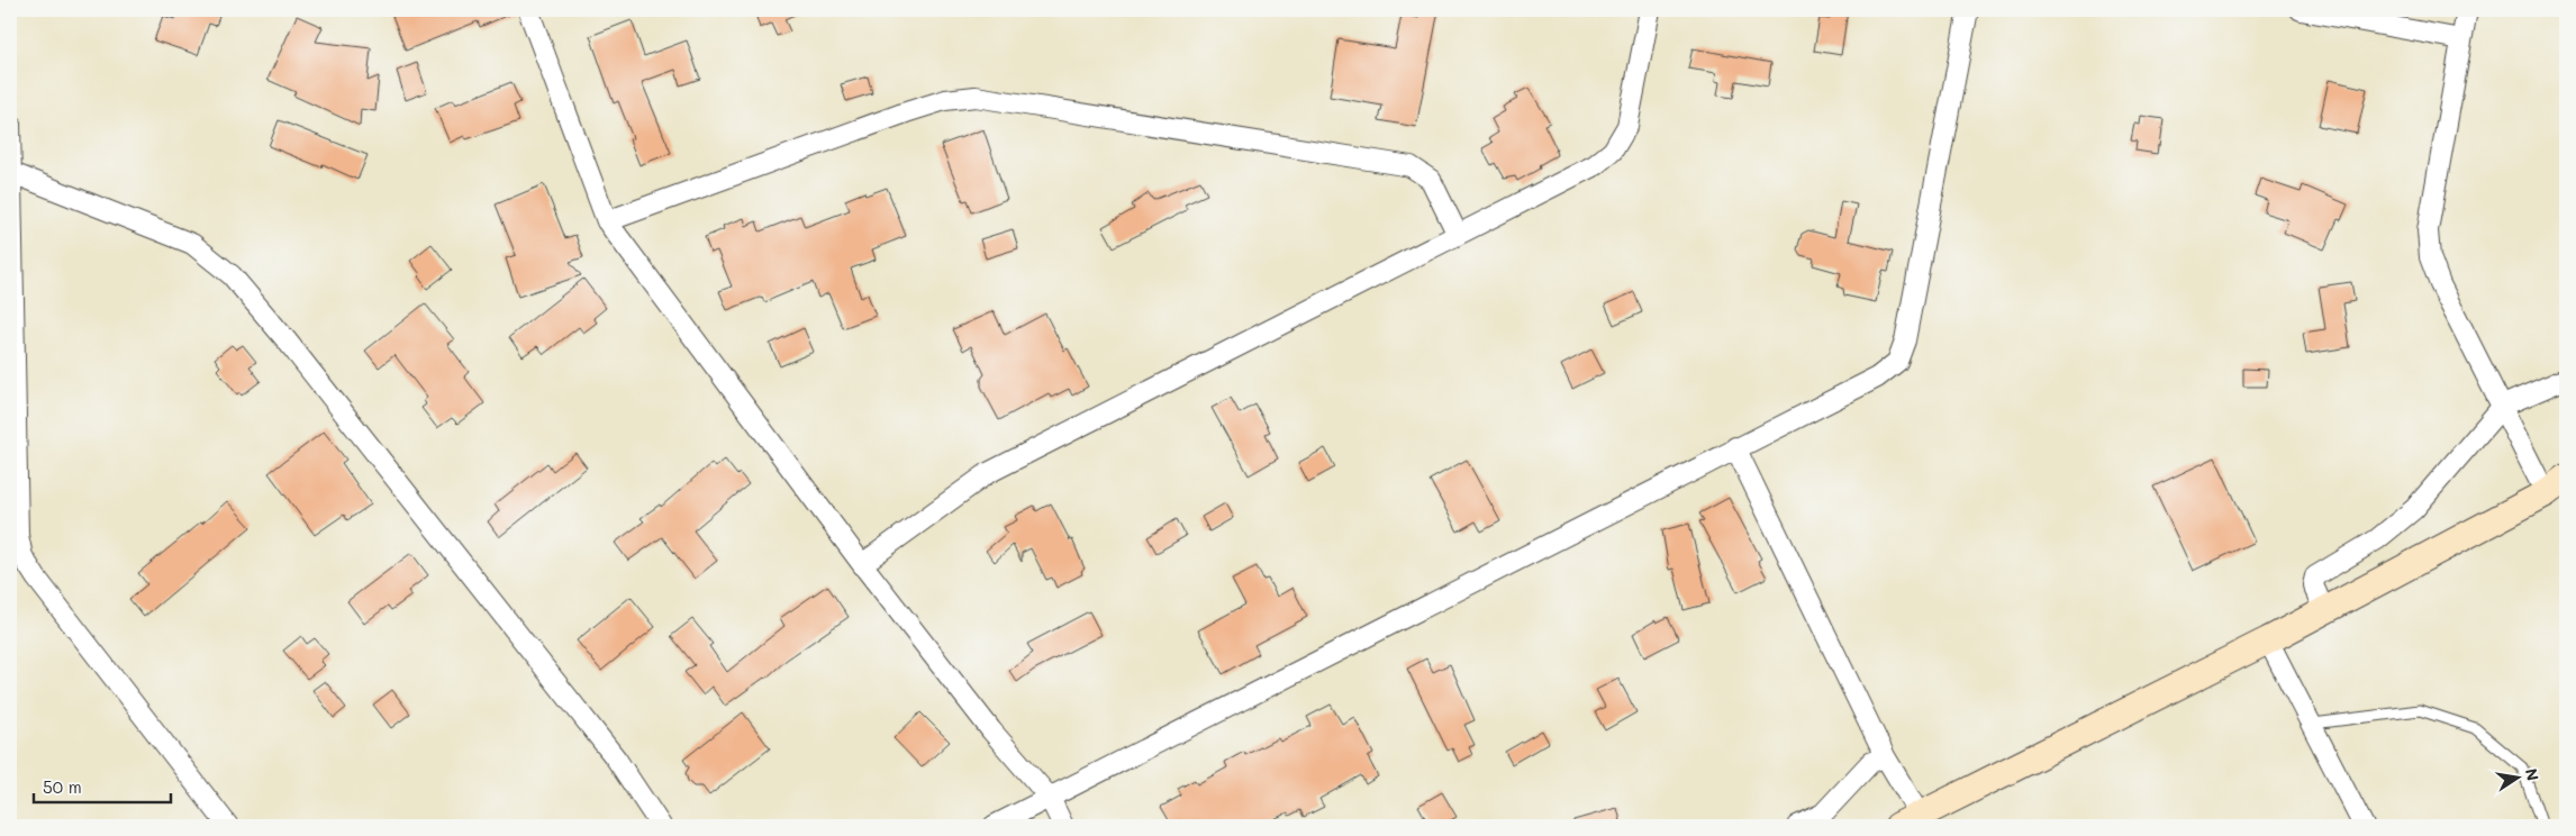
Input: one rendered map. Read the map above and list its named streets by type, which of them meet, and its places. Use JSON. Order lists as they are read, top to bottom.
{
  "scale_bar": "50 m",
  "north": "right"
}
